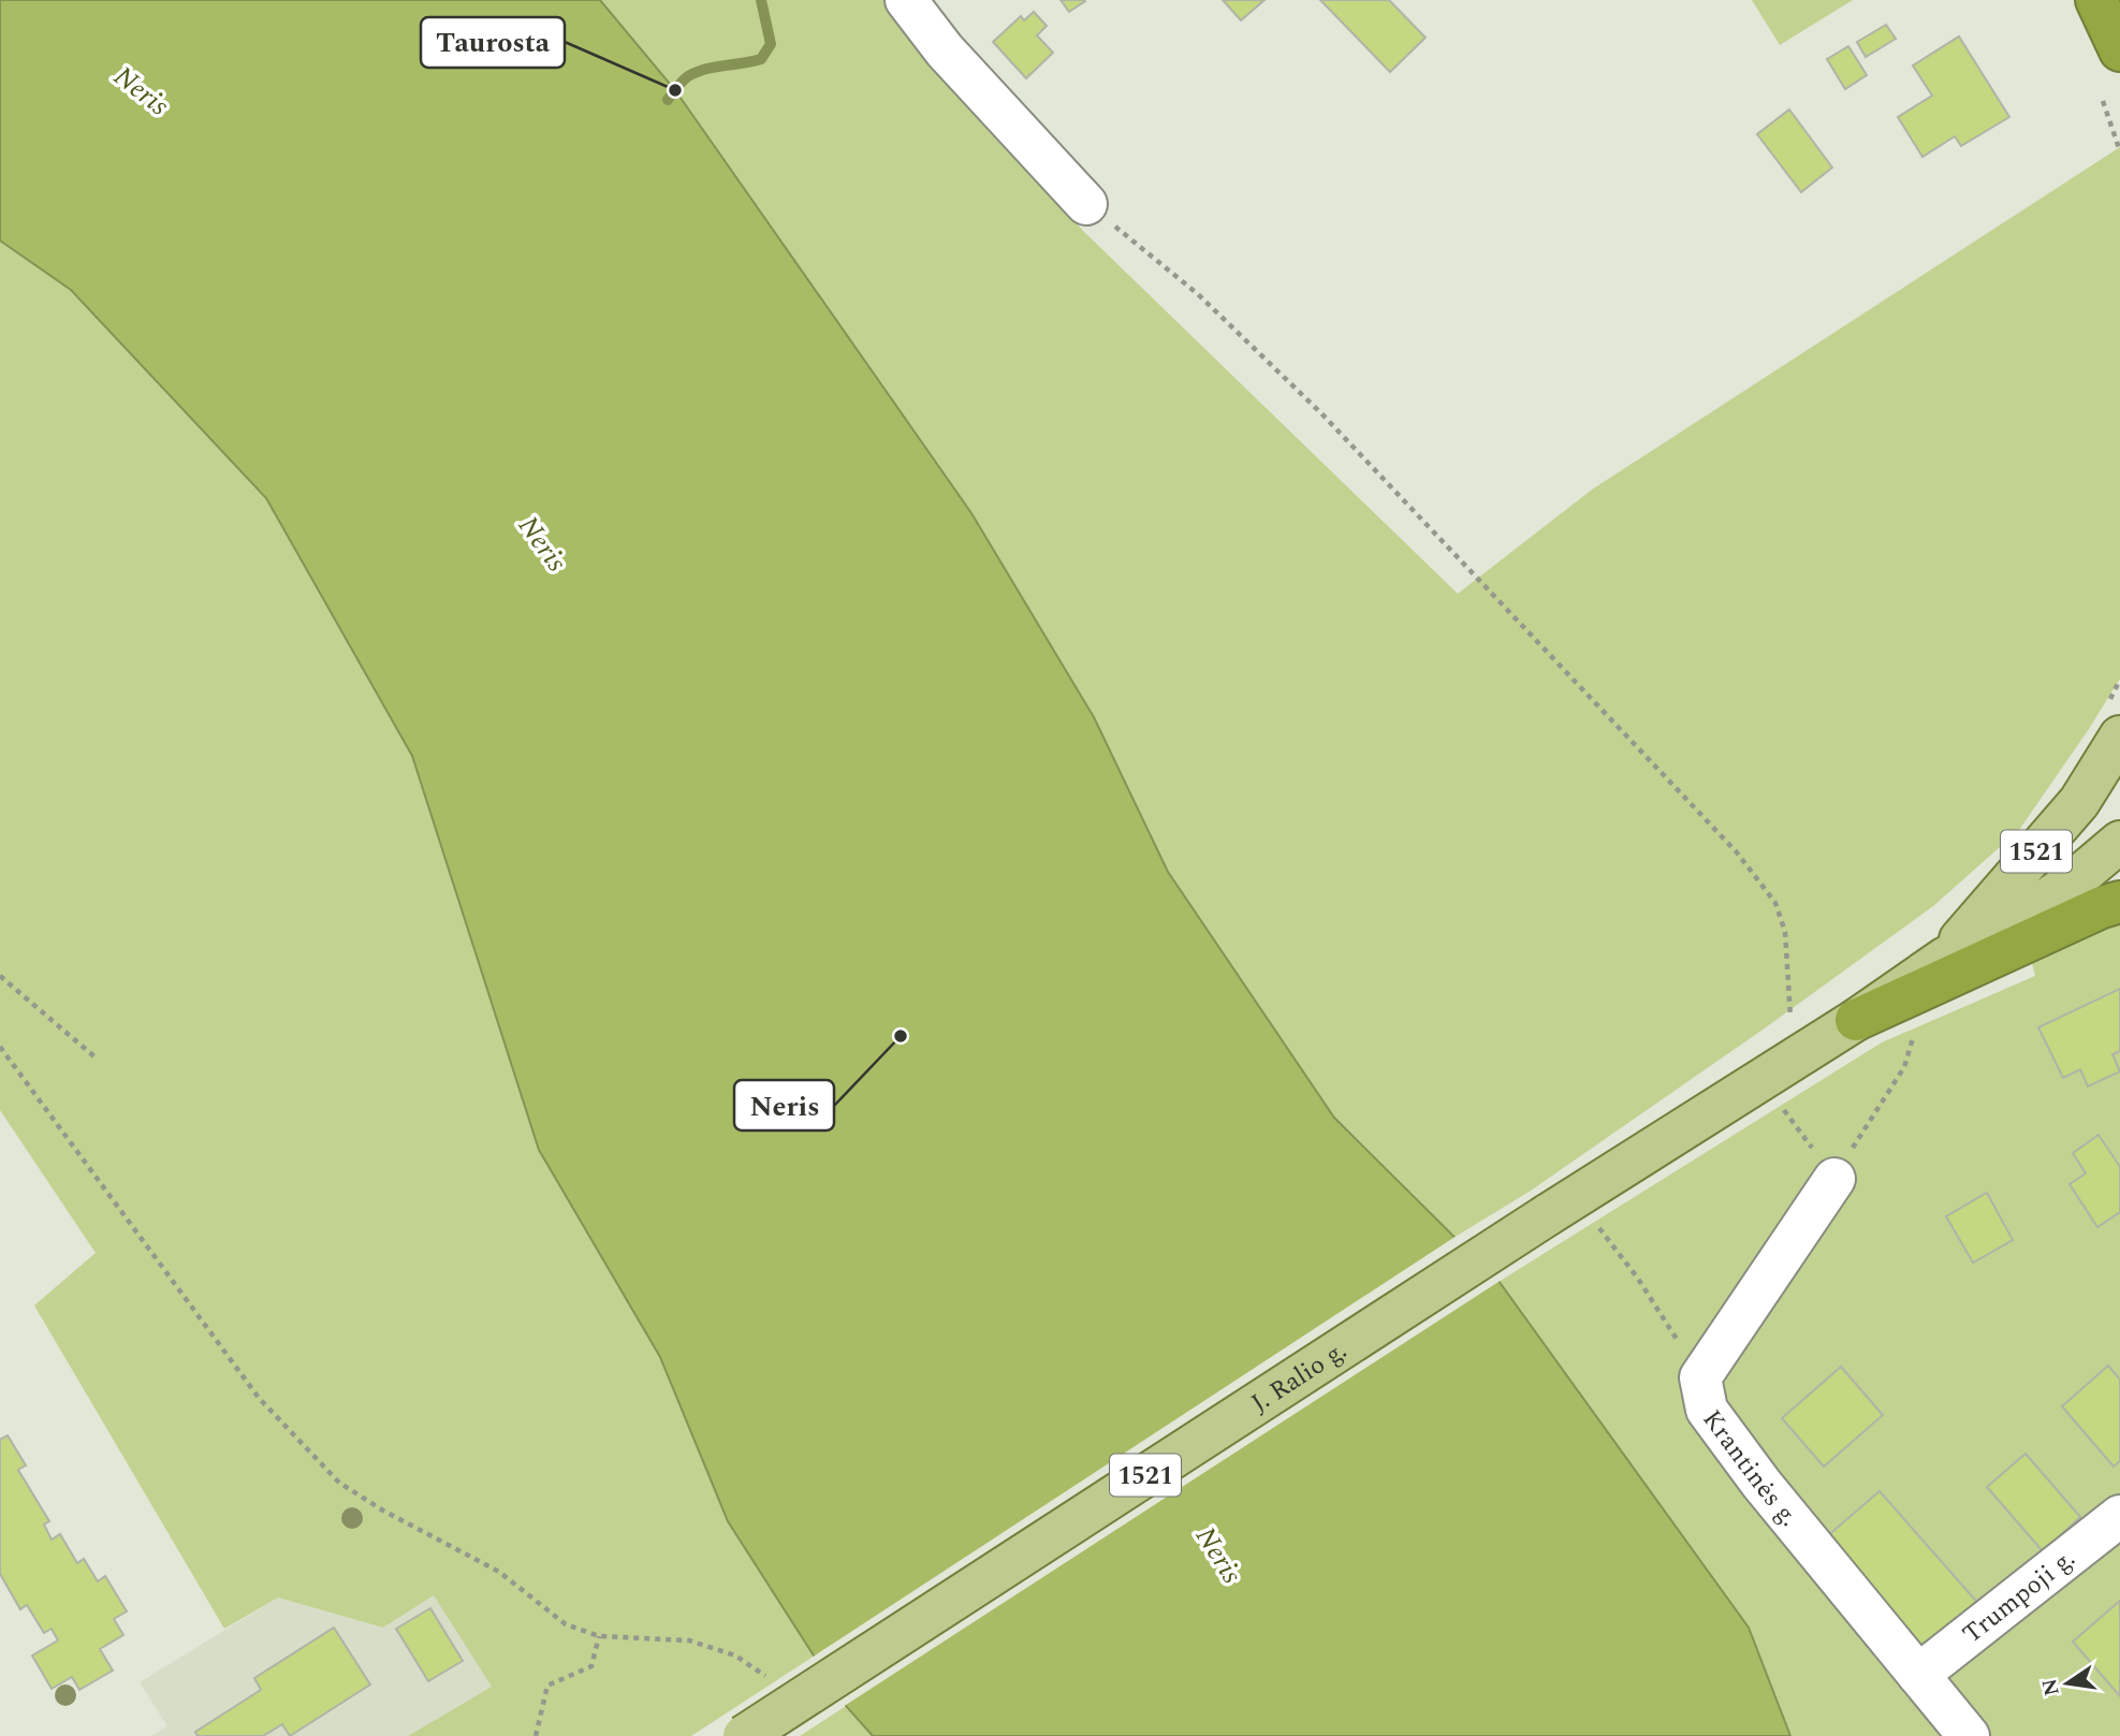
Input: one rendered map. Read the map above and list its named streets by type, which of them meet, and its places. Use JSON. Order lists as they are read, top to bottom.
{
  "streets": {
    "main road": ["1521", "J. Ralio g."],
    "street": ["Krantinės g.", "Trumpoji g."]
  },
  "crossings": [
    ["1521", "J. Ralio g."],
    ["Krantinės g.", "Trumpoji g."]
  ],
  "water": ["Neris"],
  "places": ["Taurosta", "Neris"],
  "north": "left"
}
